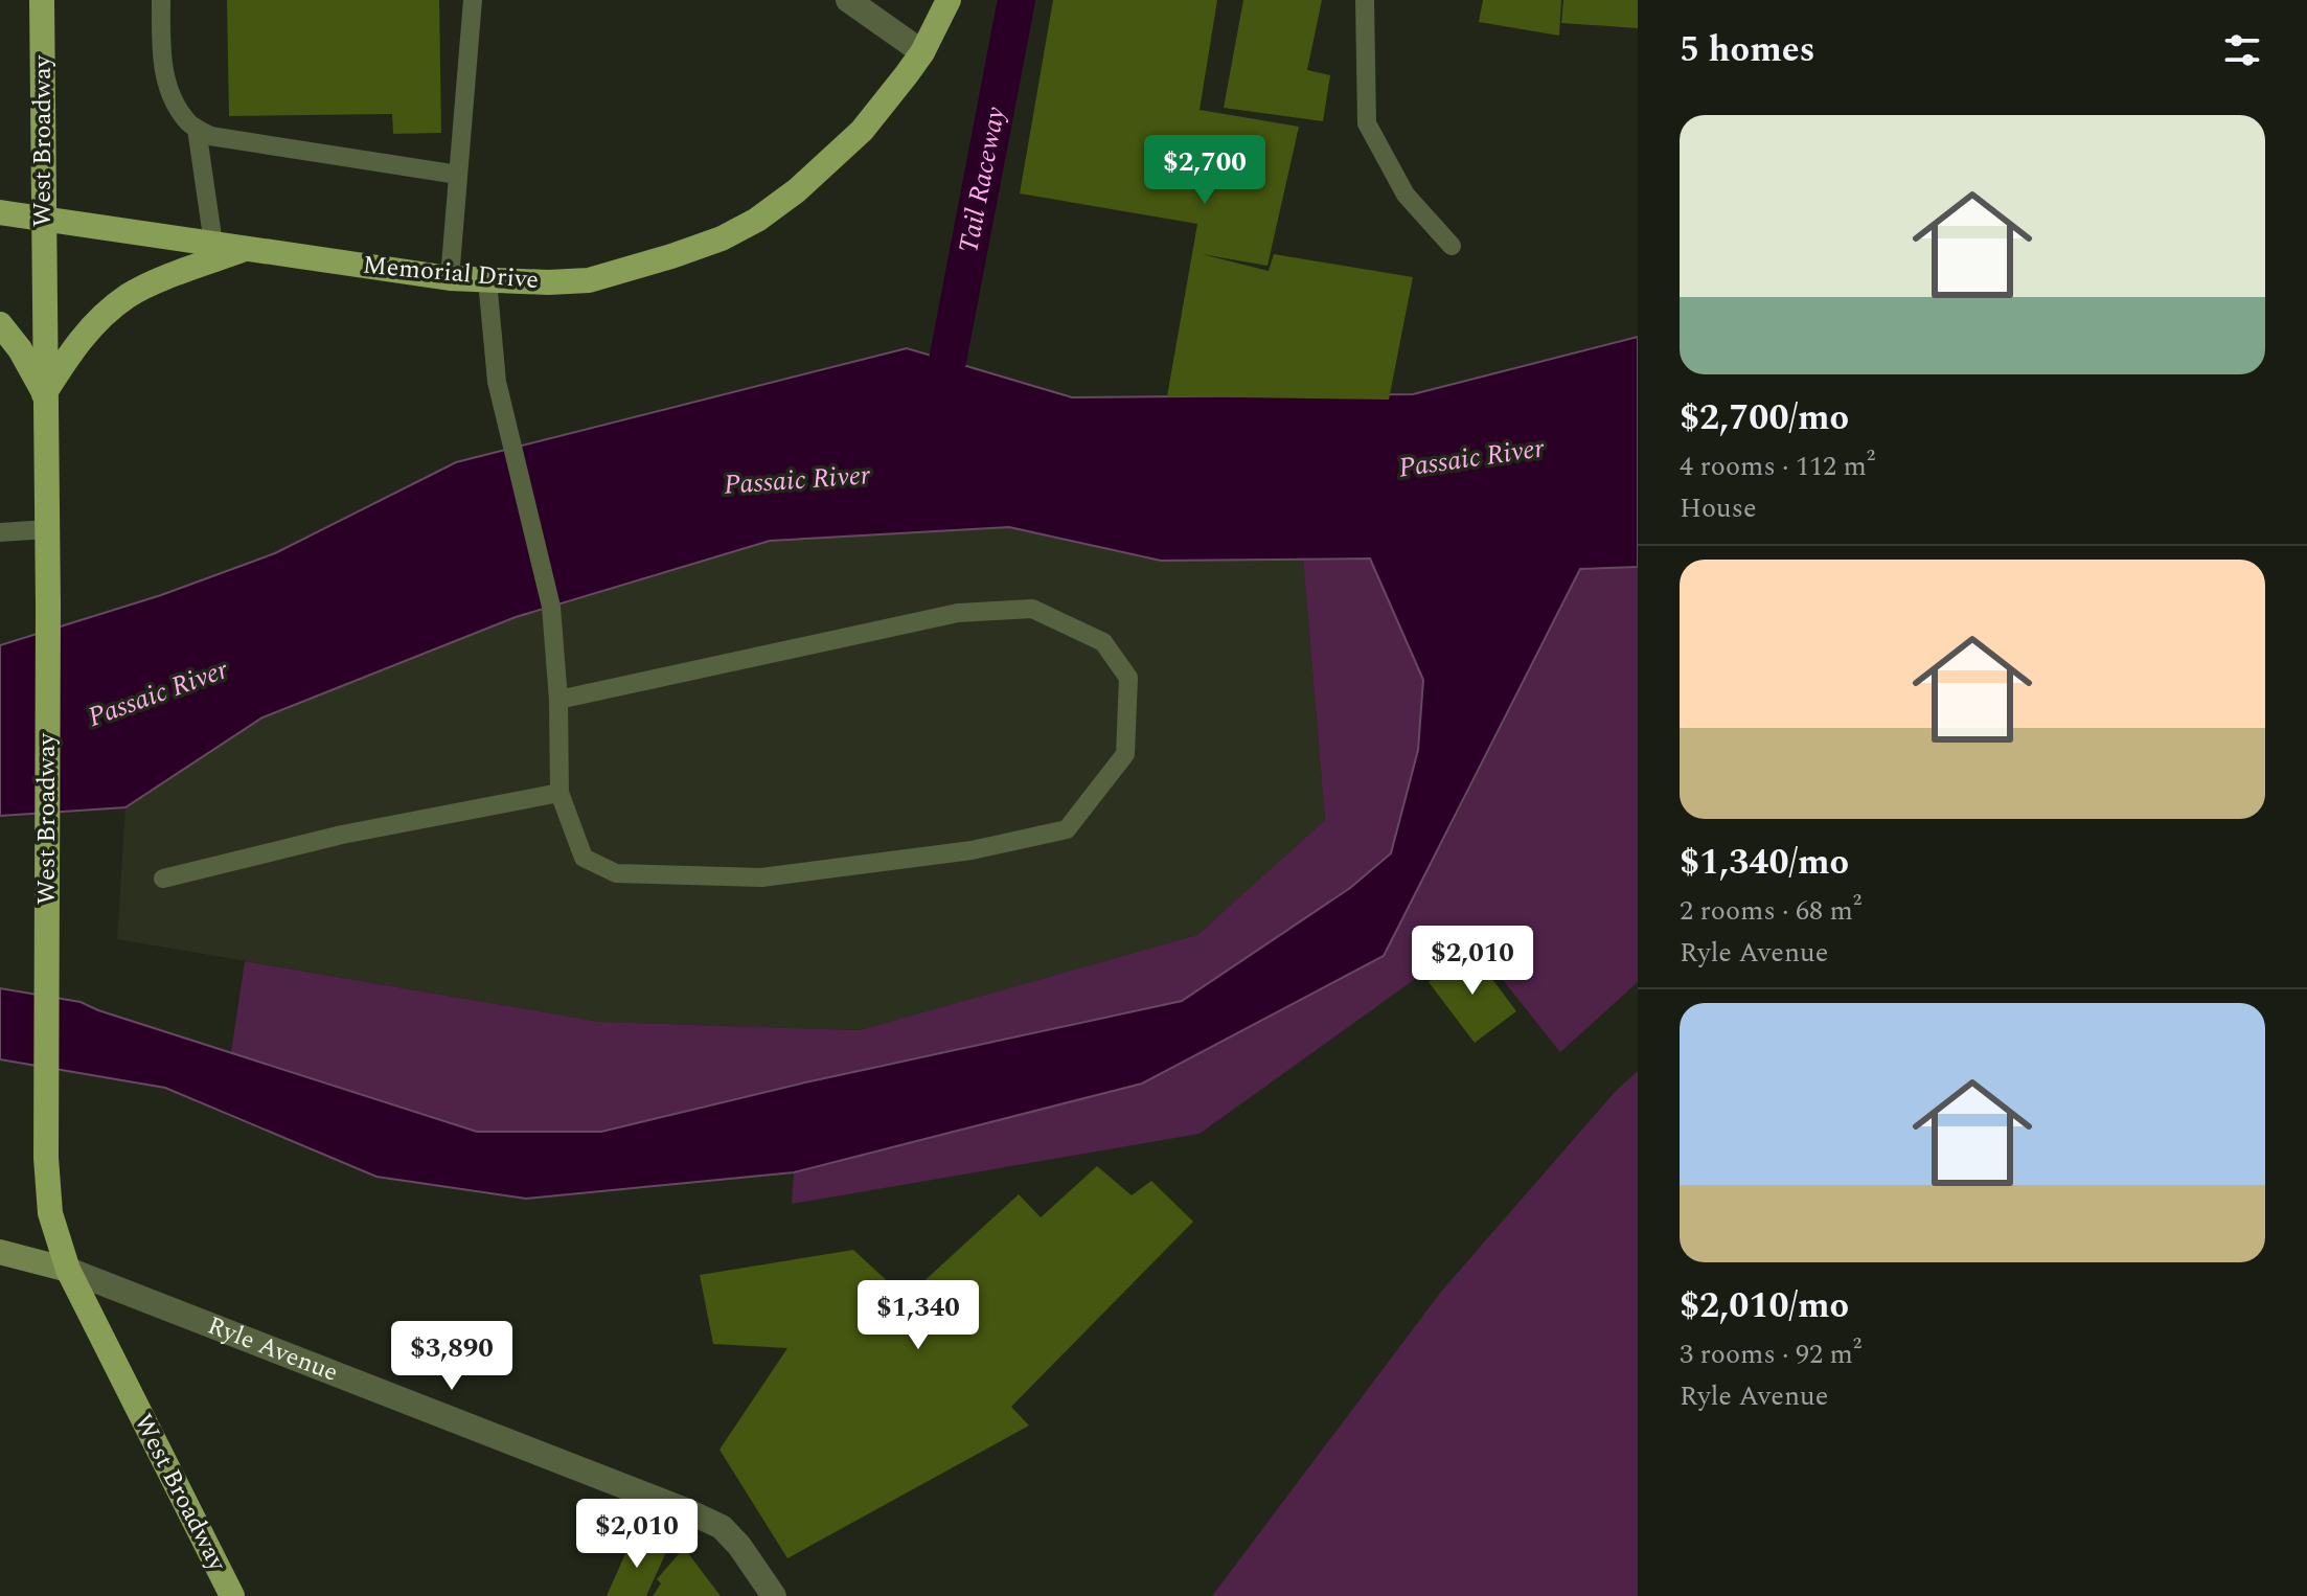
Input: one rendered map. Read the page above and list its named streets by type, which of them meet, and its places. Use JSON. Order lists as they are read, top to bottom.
{
  "streets": {
    "main road": ["West Broadway", "Memorial Drive"],
    "street": ["Ryle Avenue"]
  },
  "crossings": [
    ["West Broadway", "Memorial Drive"],
    ["West Broadway", "Ryle Avenue"]
  ],
  "water": ["Tail Raceway", "Passaic River"],
  "page": {
    "heading": "5 homes",
    "list": [
      {
        "name": "$2,700/mo",
        "note": "4 rooms · 112 m² · House"
      },
      {
        "name": "$1,340/mo",
        "note": "2 rooms · 68 m² · Ryle Avenue"
      },
      {
        "name": "$2,010/mo",
        "note": "3 rooms · 92 m² · Ryle Avenue"
      }
    ],
    "price": [
      "$2,700",
      "$2,010",
      "$1,340",
      "$3,890",
      "$2,010"
    ]
  }
}
